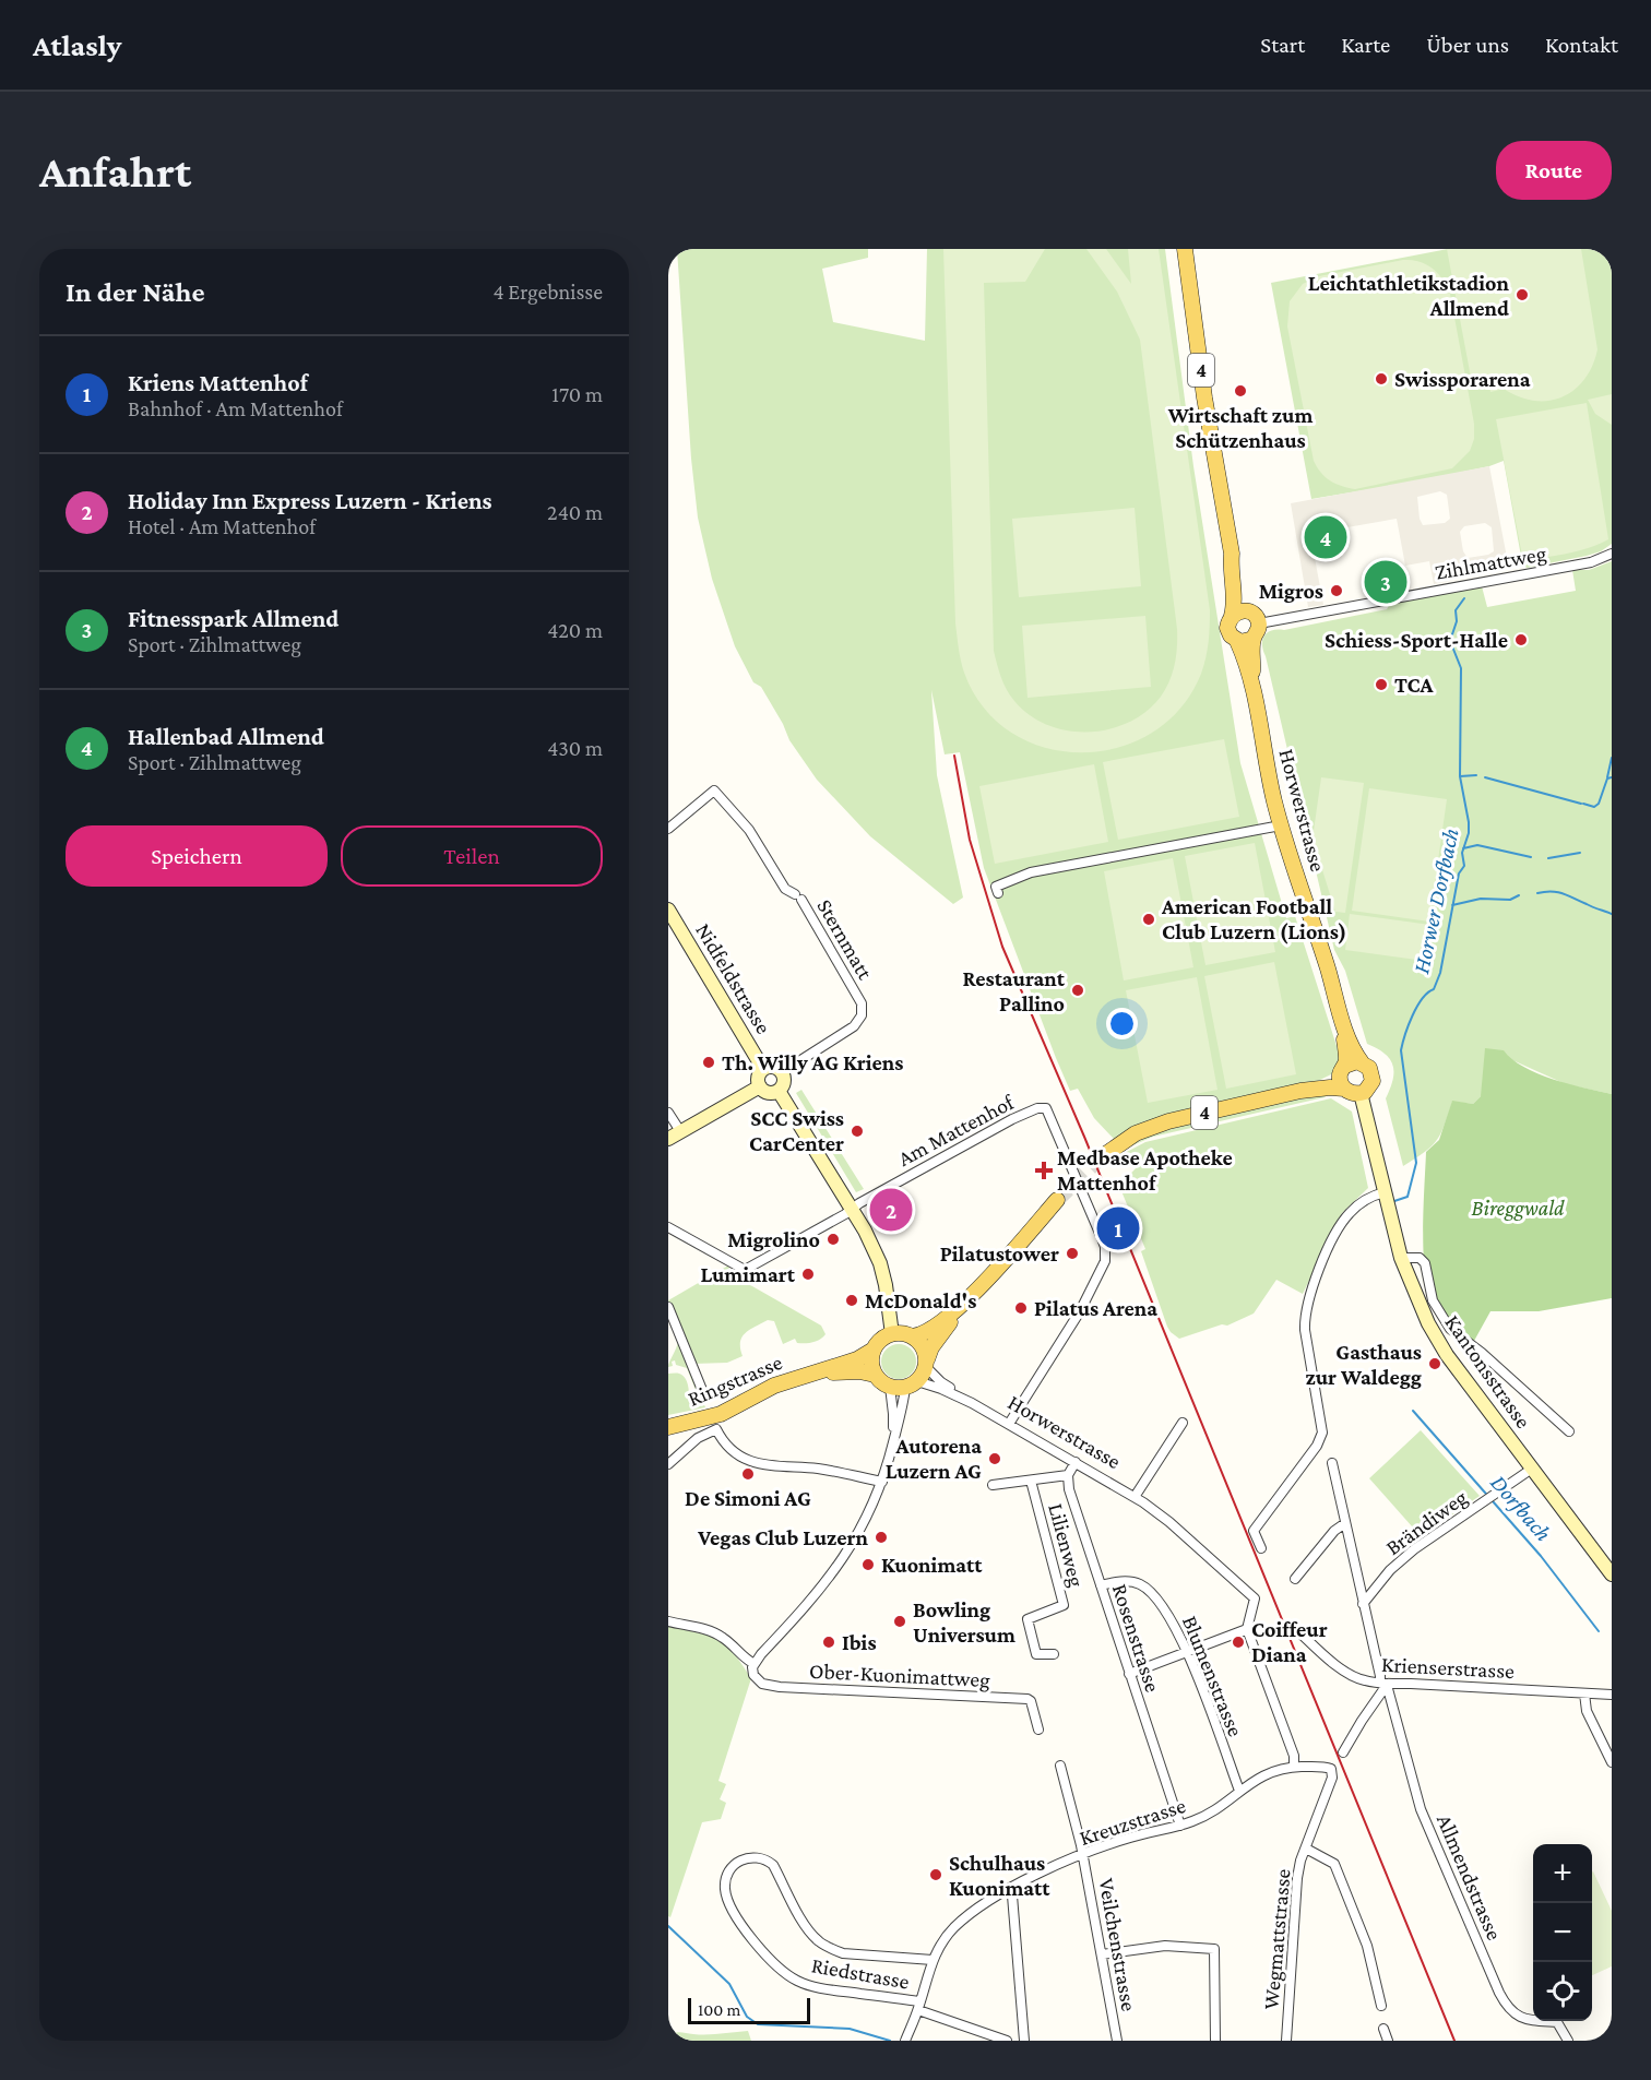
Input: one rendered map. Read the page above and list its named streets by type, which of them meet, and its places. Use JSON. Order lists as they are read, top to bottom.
{
  "streets": {
    "main road": ["4", "Horwerstrasse", "Ringstrasse"],
    "street": [
      "Zihlmattweg",
      "Sternmatt",
      "Nidfeldstrasse",
      "Am Mattenhof",
      "Kantonsstrasse",
      "Brändiweg",
      "Lilienweg",
      "Rosenstrasse",
      "Krienserstrasse",
      "Ober-Kuonimattweg",
      "Blumenstrasse",
      "Kreuzstrasse",
      "Allmendstrasse",
      "Wegmattstrasse",
      "Veilchenstrasse",
      "Riedstrasse"
    ]
  },
  "crossings": [
    ["4", "Zihlmattweg"],
    ["4", "Horwerstrasse"],
    ["4", "Kantonsstrasse"],
    ["Zihlmattweg", "Horwerstrasse"],
    ["Horwerstrasse", "Am Mattenhof"],
    ["Horwerstrasse", "Kantonsstrasse"],
    ["Horwerstrasse", "Ringstrasse"],
    ["Sternmatt", "Nidfeldstrasse"],
    ["Kantonsstrasse", "Brändiweg"],
    ["Brändiweg", "Allmendstrasse"],
    ["Rosenstrasse", "Blumenstrasse"],
    ["Rosenstrasse", "Kreuzstrasse"],
    ["Krienserstrasse", "Allmendstrasse"],
    ["Blumenstrasse", "Kreuzstrasse"],
    ["Kreuzstrasse", "Wegmattstrasse"],
    ["Kreuzstrasse", "Veilchenstrasse"],
    ["Kreuzstrasse", "Riedstrasse"]
  ],
  "water": ["Horwer Dorfbach", "Dorfbach"],
  "parks": ["Bireggwald"],
  "places": {
    "other": [
      "Leichtathletikstadion Allmend",
      "Swissporarena",
      "Wirtschaft zum Schützenhaus",
      "Migros",
      "Schiess-Sport-Halle",
      "TCA",
      "American Football Club Luzern (Lions)",
      "Restaurant Pallino",
      "Th. Willy AG Kriens",
      "SCC Swiss CarCenter",
      "Migrolino",
      "Pilatustower",
      "Lumimart",
      "McDonald's",
      "Pilatus Arena",
      "Gasthaus zur Waldegg",
      "Autorena Luzern AG",
      "De Simoni AG",
      "Vegas Club Luzern",
      "Kuonimatt",
      "Bowling Universum",
      "Ibis",
      "Coiffeur Diana",
      "Schulhaus Kuonimatt"
    ],
    "health": ["Medbase Apotheke Mattenhof"]
  },
  "scale_bar": "100 m",
  "page": {
    "header": "Atlasly",
    "nav": [
      "Start",
      "Karte",
      "Über uns",
      "Kontakt"
    ],
    "buttons": [
      "Route",
      ["Speichern", "Teilen"]
    ],
    "title": "Anfahrt",
    "heading": ["In der Nähe", "4 Ergebnisse"],
    "list": [
      {
        "mark": "1",
        "name": "Kriens Mattenhof",
        "note": "Bahnhof · Am Mattenhof",
        "value": "170 m"
      },
      {
        "mark": "2",
        "name": "Holiday Inn Express Luzern - Kriens",
        "note": "Hotel · Am Mattenhof",
        "value": "240 m"
      },
      {
        "mark": "3",
        "name": "Fitnesspark Allmend",
        "note": "Sport · Zihlmattweg",
        "value": "420 m"
      },
      {
        "mark": "4",
        "name": "Hallenbad Allmend",
        "note": "Sport · Zihlmattweg",
        "value": "430 m"
      }
    ],
    "pins": [
      "4",
      "3",
      "2",
      "1"
    ],
    "map_buttons": ["+", "−"],
    "scale": "100 m"
  }
}
